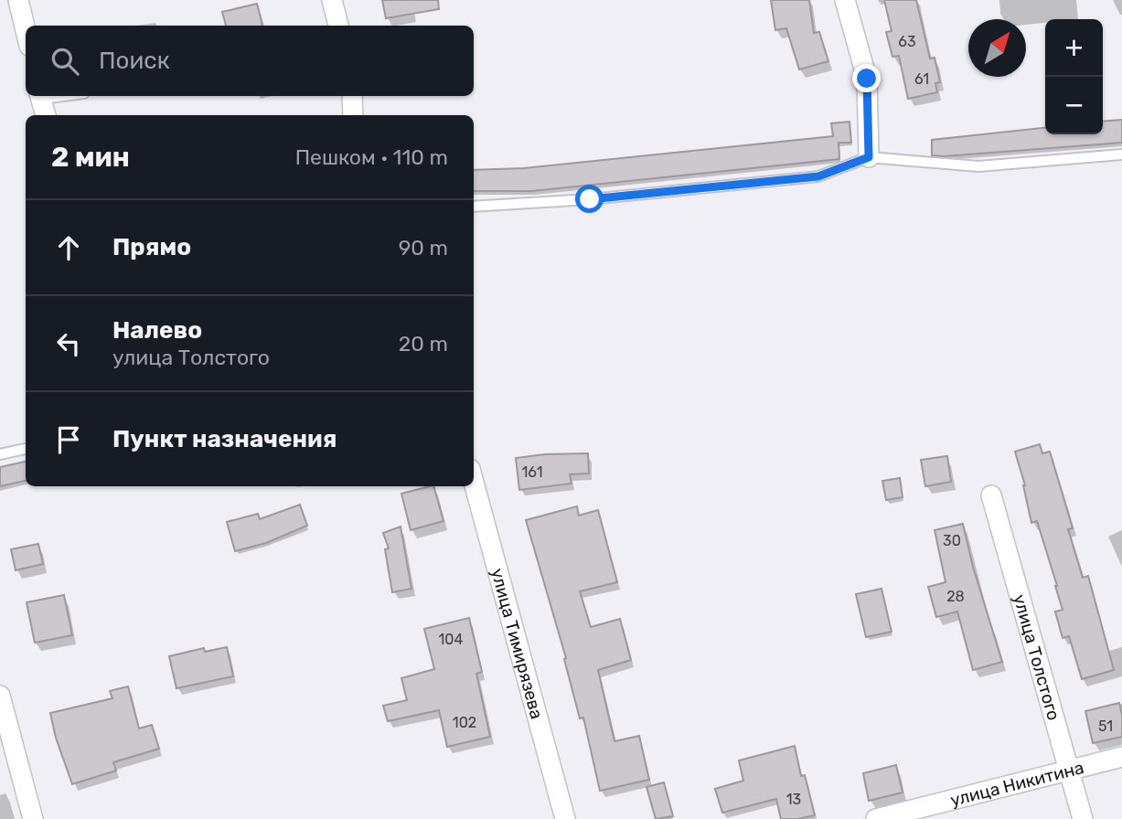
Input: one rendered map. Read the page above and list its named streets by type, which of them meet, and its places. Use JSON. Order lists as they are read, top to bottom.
{
  "streets": {
    "street": ["улица Тимирязева", "улица Толстого", "улица Никитина"]
  },
  "crossings": [
    ["улица Толстого", "улица Никитина"]
  ],
  "house_numbers": [
    "63",
    "61",
    "161",
    "30",
    "28",
    "104",
    "102",
    "51",
    "13"
  ],
  "north": "top right",
  "page": {
    "map_buttons": ["+", "−"],
    "search": "Поиск",
    "heading": ["2 мин", "Пешком · 110 m"],
    "list": [
      ["Прямо", "90 m"],
      ["Налево", "улица Толстого", "20 m"],
      "Пункт назначения"
    ]
  }
}
